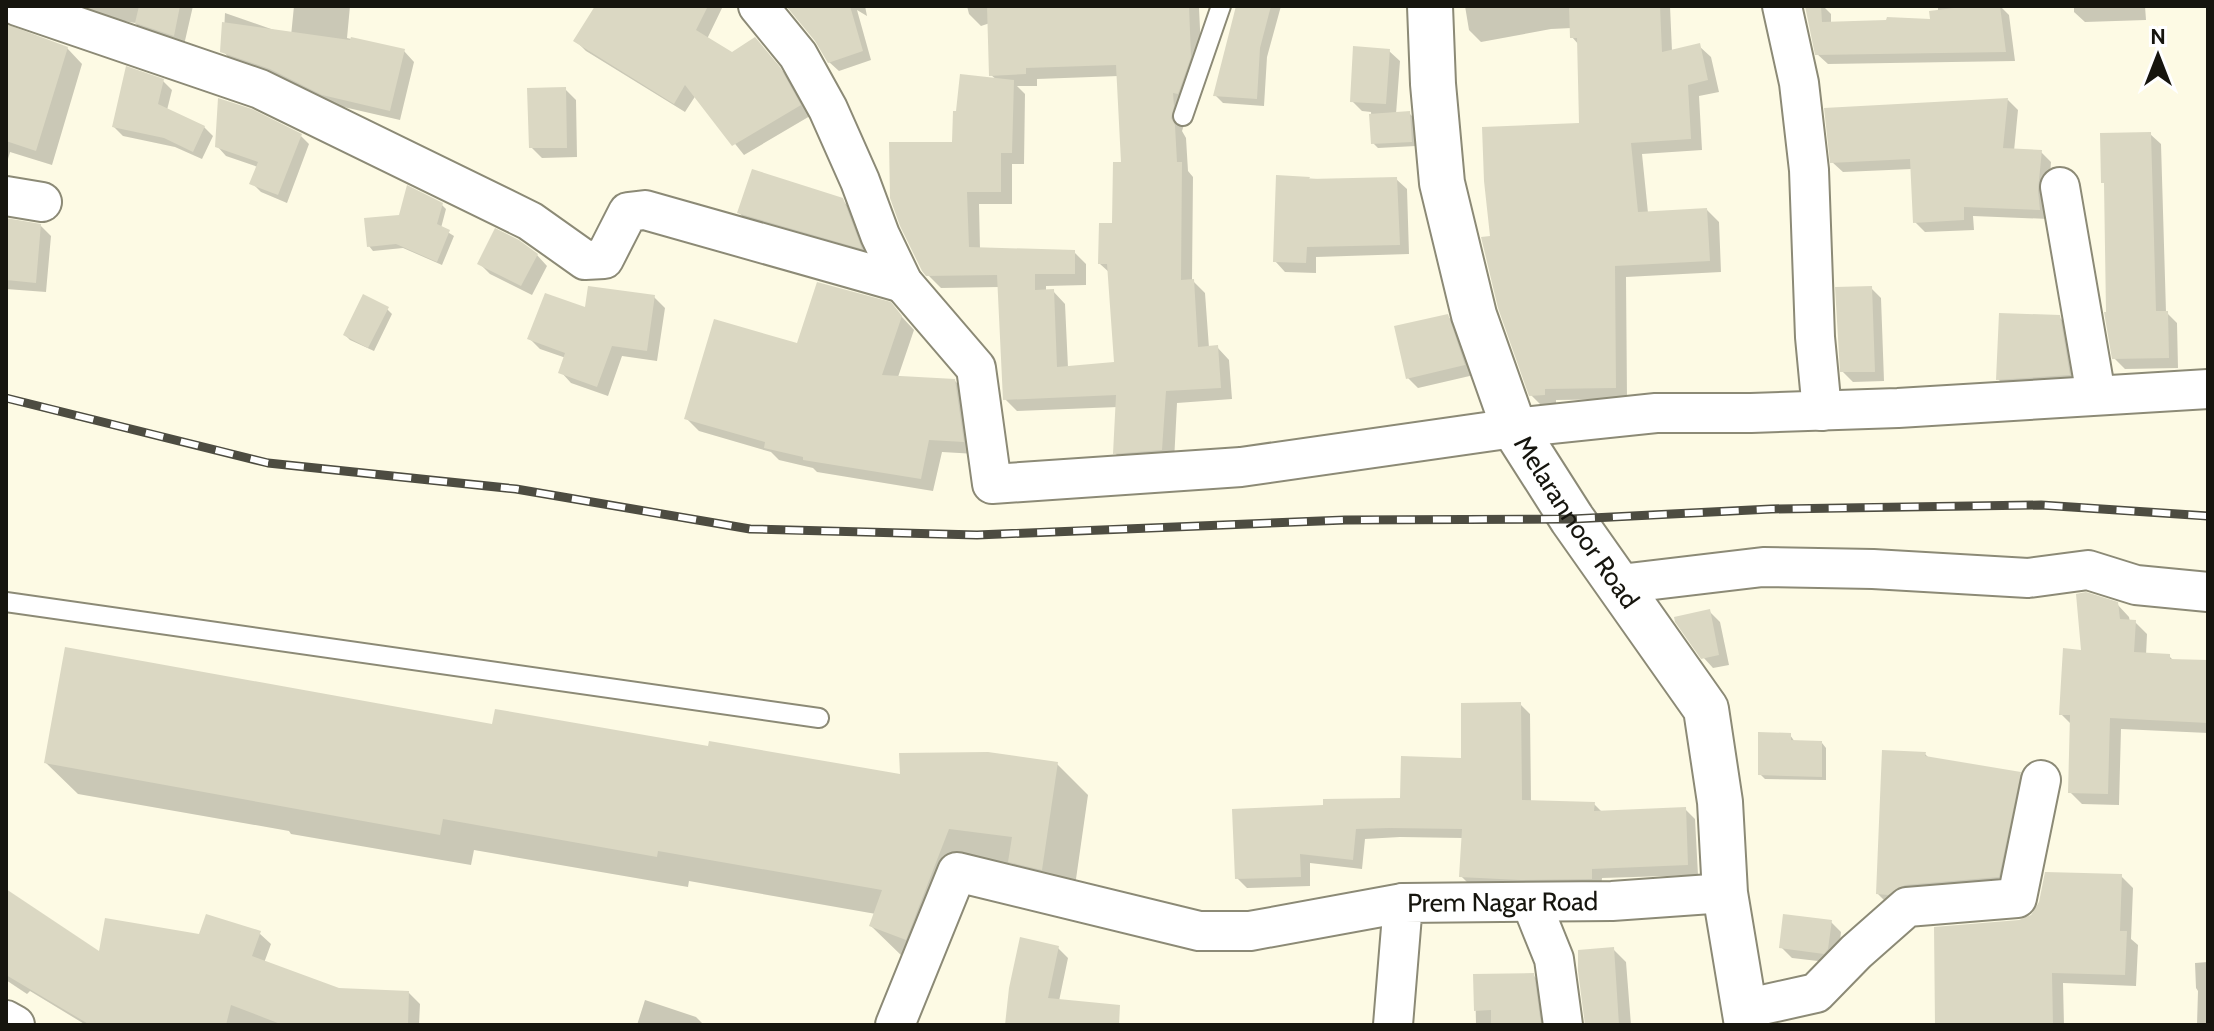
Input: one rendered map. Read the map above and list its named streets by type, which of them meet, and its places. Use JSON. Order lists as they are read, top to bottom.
{
  "streets": {
    "street": ["Melarannoor Road", "Prem Nagar Road"]
  },
  "crossings": [
    ["Melarannoor Road", "Prem Nagar Road"]
  ],
  "north": "top"
}
